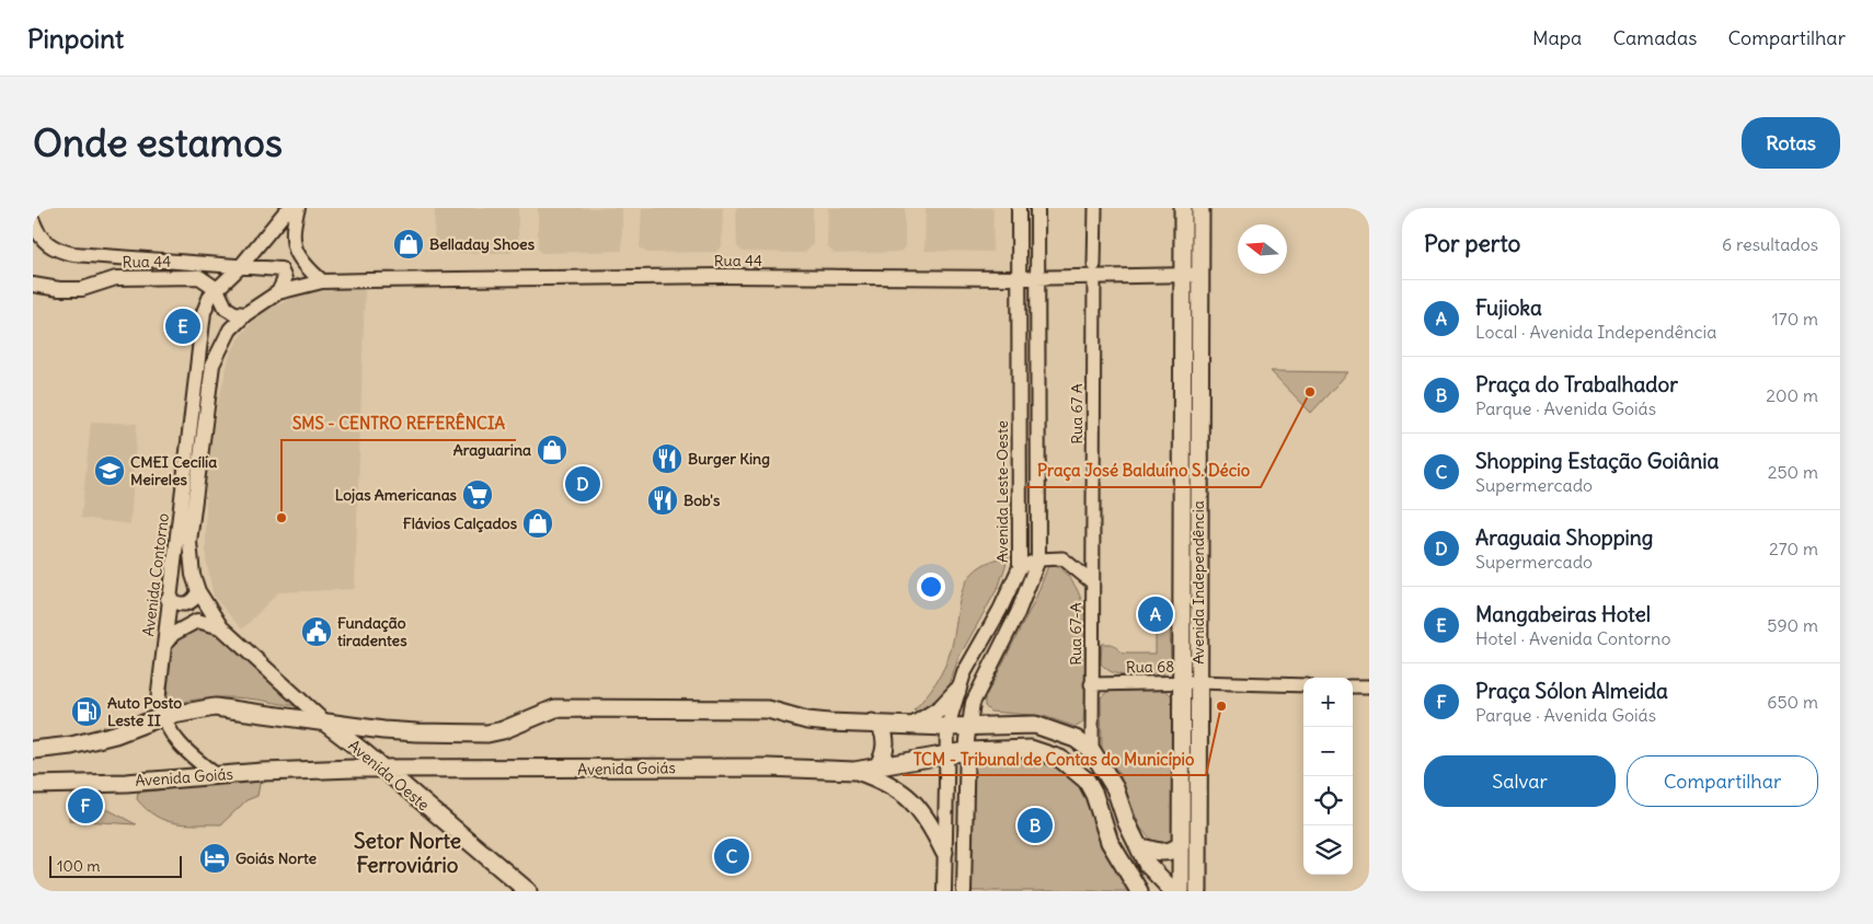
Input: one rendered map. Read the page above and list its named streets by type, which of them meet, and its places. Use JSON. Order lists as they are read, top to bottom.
{
  "streets": {
    "main road": [
      "Rua 44",
      "Avenida Leste-Oeste",
      "Avenida Contorno",
      "Avenida Independência",
      "Avenida Goiás",
      "Avenida Oeste"
    ],
    "street": ["Rua 67 A", "Rua 67-A", "Rua 68"]
  },
  "crossings": [
    ["Rua 44", "Rua 67 A"],
    ["Rua 44", "Avenida Leste-Oeste"],
    ["Rua 44", "Avenida Contorno"],
    ["Rua 44", "Avenida Independência"],
    ["Rua 67 A", "Rua 67-A"],
    ["Avenida Leste-Oeste", "Avenida Goiás"],
    ["Avenida Contorno", "Avenida Oeste"],
    ["Avenida Independência", "Rua 68"],
    ["Rua 67-A", "Rua 68"],
    ["Avenida Goiás", "Avenida Oeste"]
  ],
  "districts": ["Setor Norte Ferroviário"],
  "places": {
    "shop": ["Belladay Shoes", "Araguarina", "Flávios Calçados"],
    "other": ["Praça José Balduíno S. Décio", "SMS - CENTRO REFERÊNCIA", "TCM - Tribunal de Contas do Município"],
    "restaurant": ["Burger King", "Bob's"],
    "school or university": ["CMEI Cecília Meireles"],
    "supermarket": ["Lojas Americanas"],
    "public building": ["Fundação tiradentes"],
    "fuel station": ["Auto Posto Leste II"],
    "hotel": ["Goiás Norte"]
  },
  "scale_bar": "100 m",
  "north": "left",
  "page": {
    "header": "Pinpoint",
    "nav": ["Mapa", "Camadas", "Compartilhar"],
    "buttons": [
      "Rotas",
      ["Salvar", "Compartilhar"]
    ],
    "title": "Onde estamos",
    "heading": ["Por perto", "6 resultados"],
    "list": [
      {
        "mark": "A",
        "name": "Fujioka",
        "note": "Local · Avenida Independência",
        "value": "170 m"
      },
      {
        "mark": "B",
        "name": "Praça do Trabalhador",
        "note": "Parque · Avenida Goiás",
        "value": "200 m"
      },
      {
        "mark": "C",
        "name": "Shopping Estação Goiânia",
        "note": "Supermercado",
        "value": "250 m"
      },
      {
        "mark": "D",
        "name": "Araguaia Shopping",
        "note": "Supermercado",
        "value": "270 m"
      },
      {
        "mark": "E",
        "name": "Mangabeiras Hotel",
        "note": "Hotel · Avenida Contorno",
        "value": "590 m"
      },
      {
        "mark": "F",
        "name": "Praça Sólon Almeida",
        "note": "Parque · Avenida Goiás",
        "value": "650 m"
      }
    ],
    "pins": [
      "E",
      "D",
      "A",
      "F",
      "B",
      "C"
    ],
    "map_buttons": ["+", "−"],
    "scale": "100 m"
  }
}
